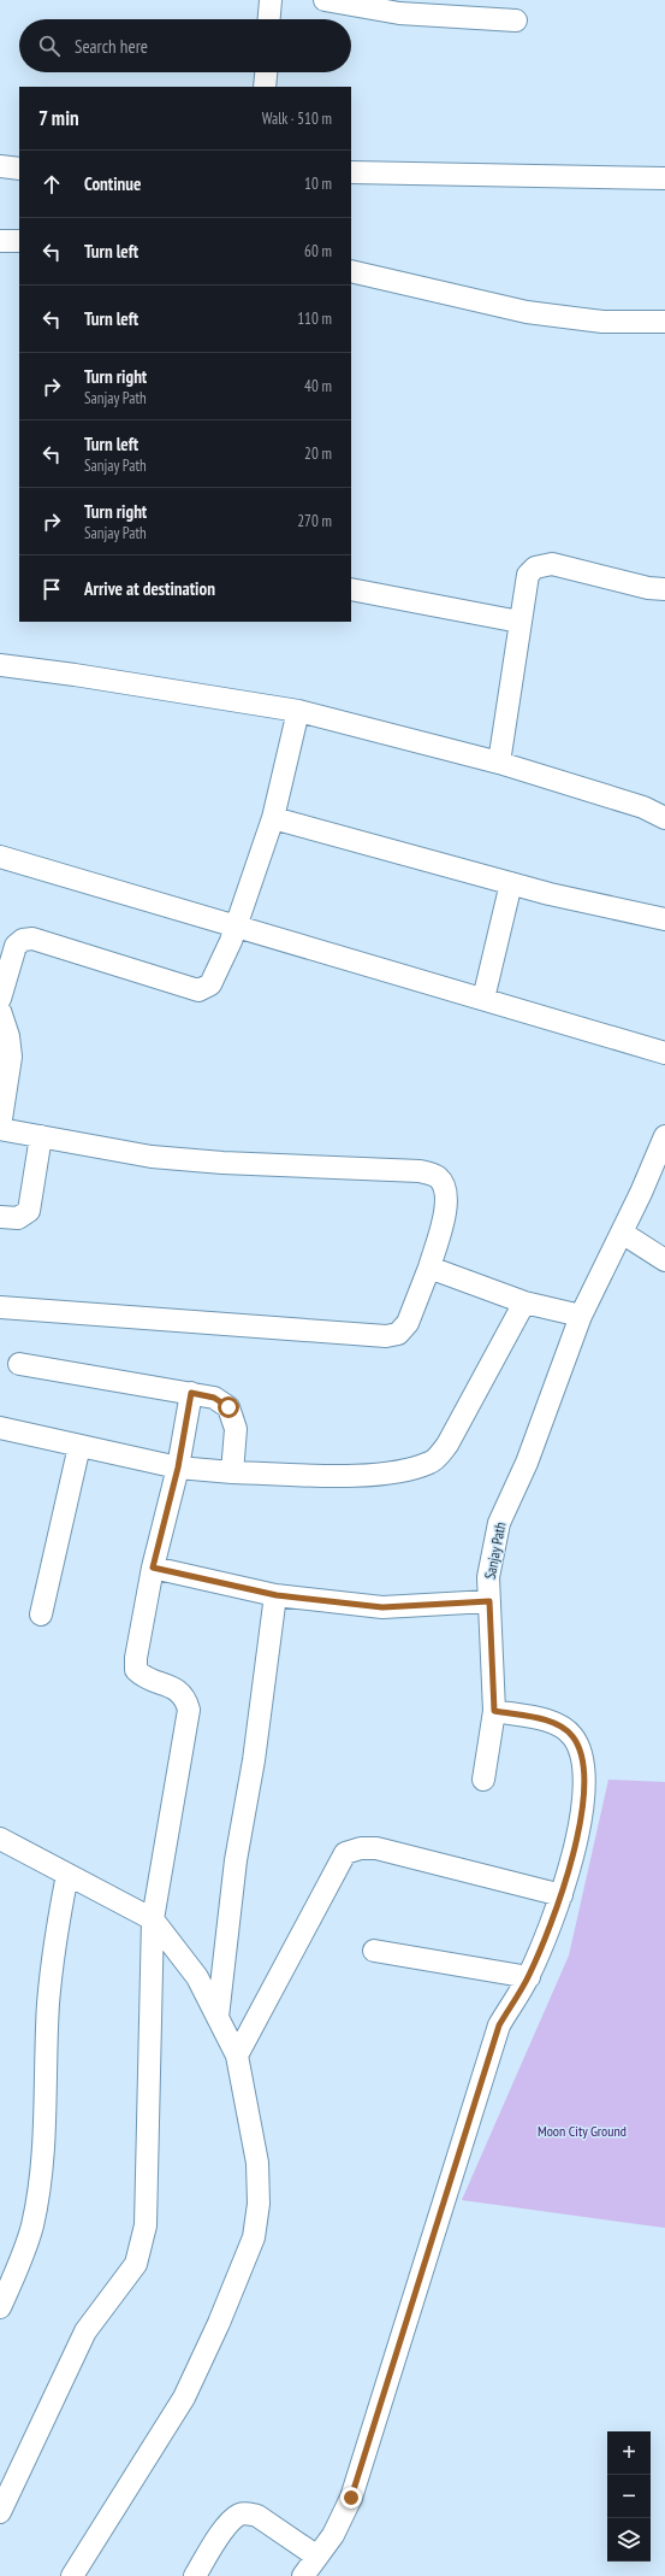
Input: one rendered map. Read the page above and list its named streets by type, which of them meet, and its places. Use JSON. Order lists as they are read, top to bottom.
{
  "streets": {
    "street": ["Sanjay Path"]
  },
  "parks": ["Moon City Ground"],
  "page": {
    "search": "Search here",
    "heading": ["7 min", "Walk · 510 m"],
    "list": [
      ["Continue", "10 m"],
      ["Turn left", "60 m"],
      ["Turn left", "110 m"],
      ["Turn right", "Sanjay Path", "40 m"],
      ["Turn left", "Sanjay Path", "20 m"],
      ["Turn right", "Sanjay Path", "270 m"],
      "Arrive at destination"
    ],
    "map_buttons": ["+", "−"]
  }
}
